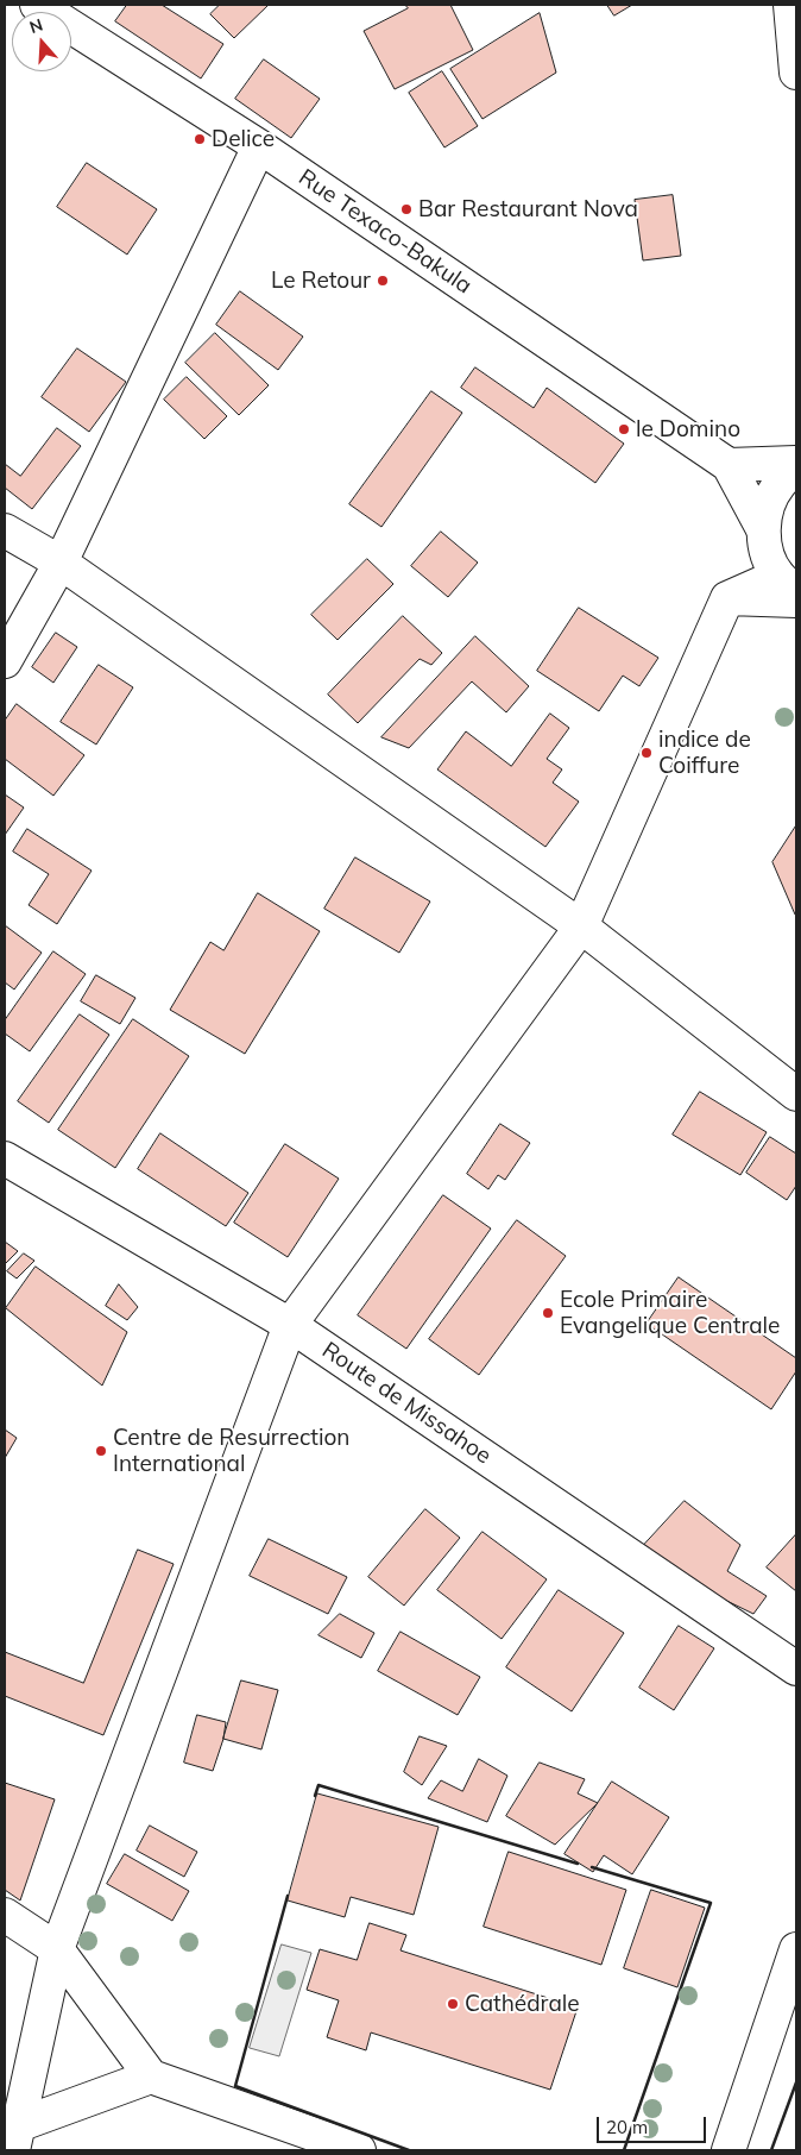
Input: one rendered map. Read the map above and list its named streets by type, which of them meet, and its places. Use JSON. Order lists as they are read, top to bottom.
{
  "streets": {
    "street": ["Rue Texaco-Bakula", "Route de Missahoe"]
  },
  "places": [
    "Delice",
    "Bar Restaurant Nova",
    "Le Retour",
    "le Domino",
    "indice de Coiffure",
    "Ecole Primaire Evangelique Centrale",
    "Centre de Resurrection International",
    "Cathédrale"
  ],
  "scale_bar": "20 m",
  "north": "top"
}
